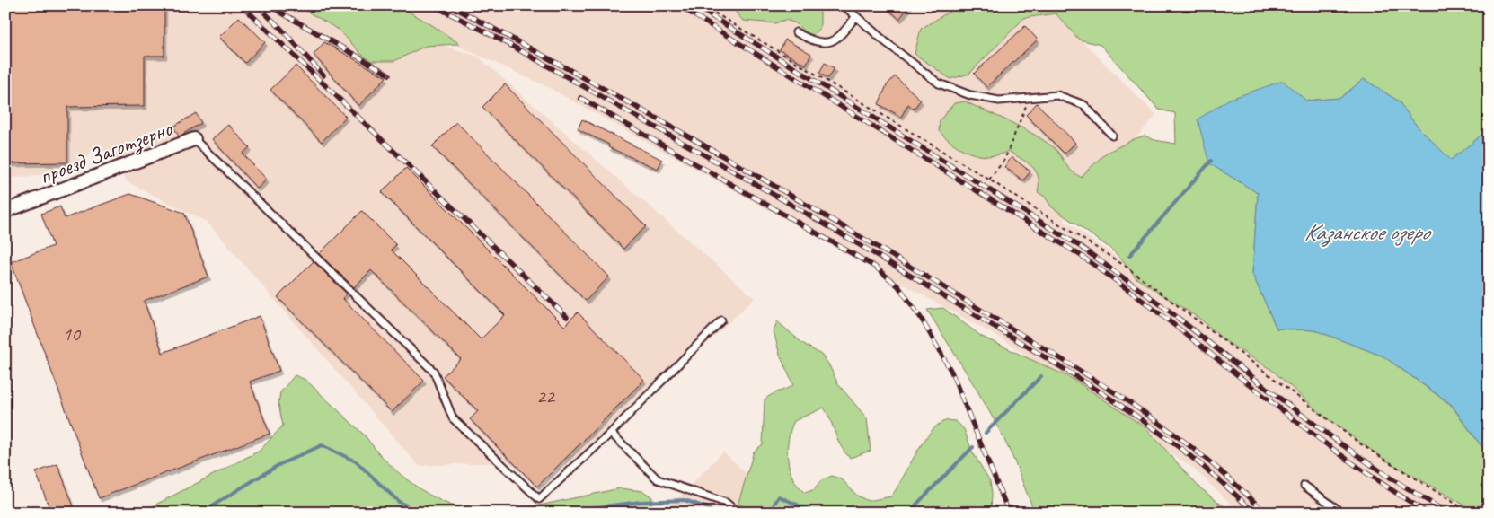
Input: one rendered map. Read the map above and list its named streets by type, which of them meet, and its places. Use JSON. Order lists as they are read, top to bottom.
{
  "streets": {
    "street": ["проезд Заготзерно"]
  },
  "water": ["Казанское озеро"],
  "house_numbers": ["10", "22"]
}
